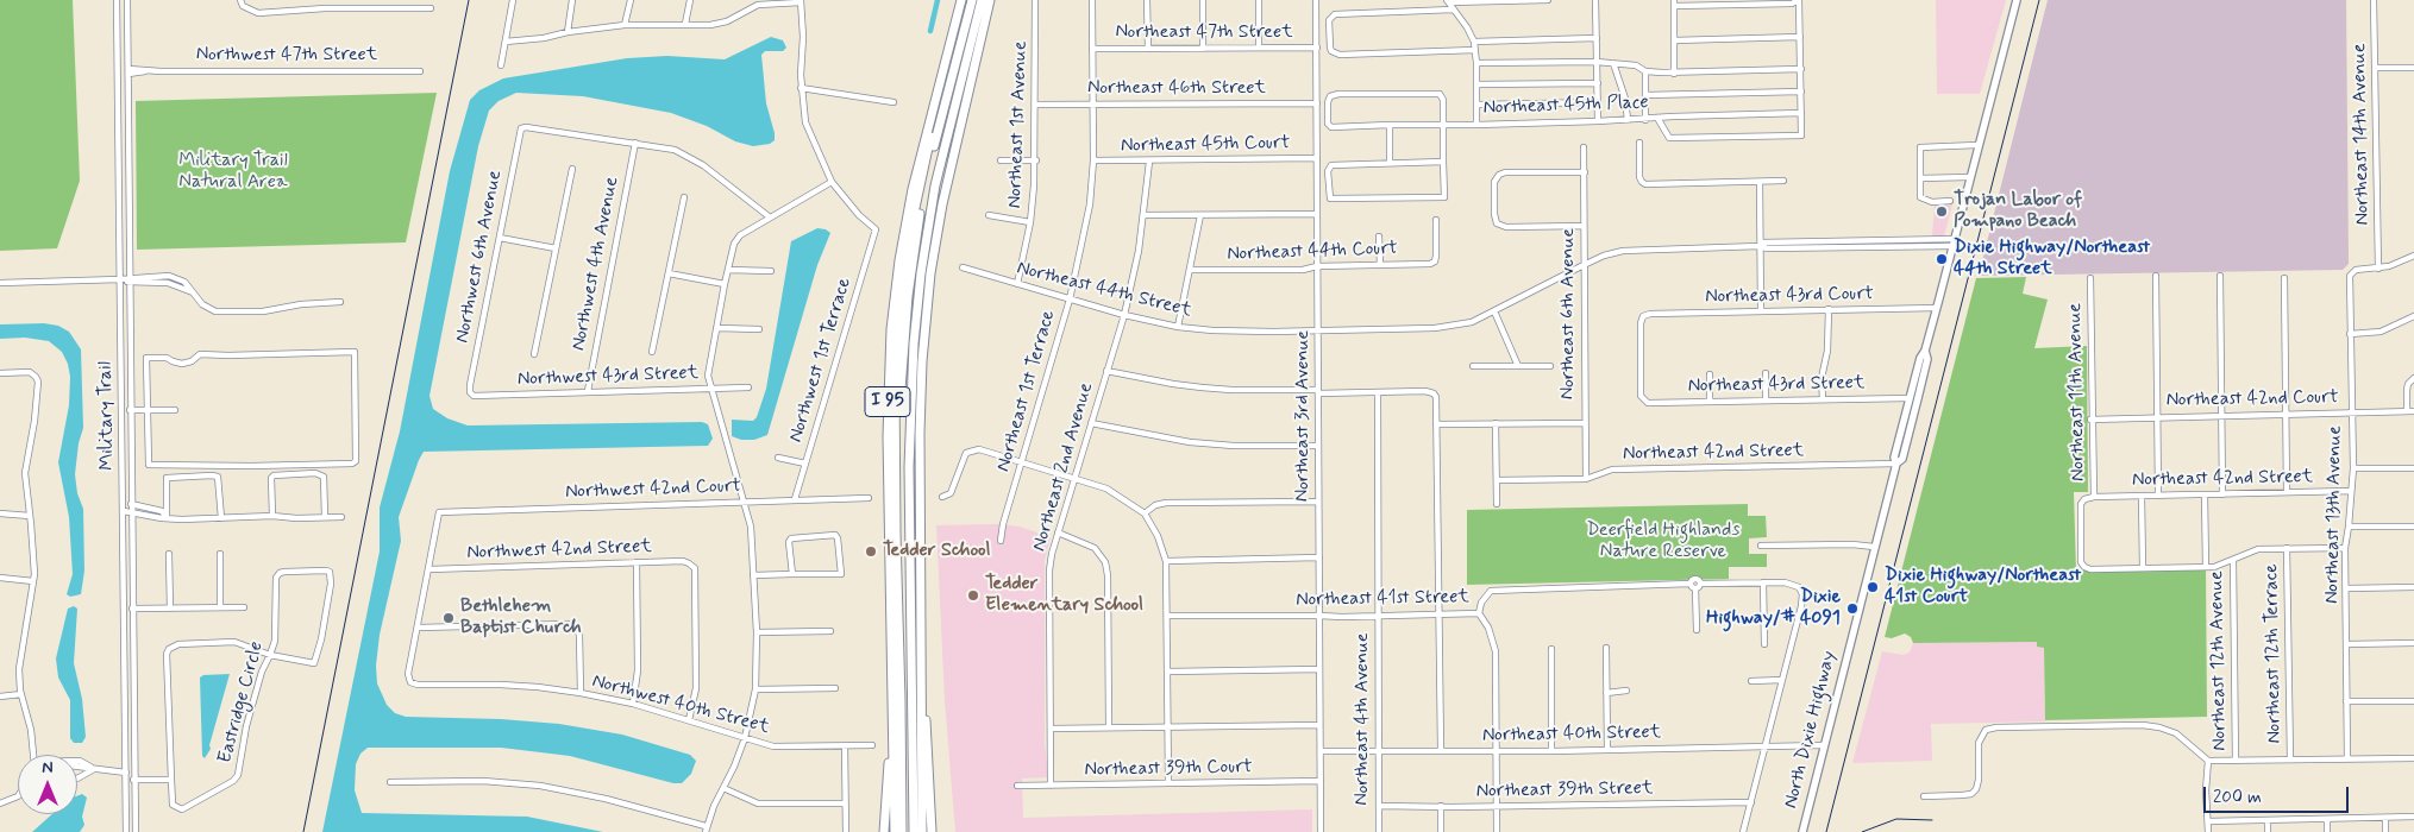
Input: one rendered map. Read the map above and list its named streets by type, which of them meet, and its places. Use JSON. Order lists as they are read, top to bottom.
{
  "streets": {
    "highway": ["I 95"],
    "main road": ["North Dixie Highway"],
    "street": [
      "Northeast 47th Street",
      "Northwest 47th Street",
      "Northeast 46th Street",
      "Northeast 45th Place",
      "Northeast 1st Avenue",
      "Northeast 14th Avenue",
      "Northeast 45th Court",
      "Northeast 44th Court",
      "Northwest 6th Avenue",
      "Northwest 4th Avenue",
      "Northeast 44th Street",
      "Northeast 43rd Court",
      "Northeast 6th Avenue",
      "Northwest 1st Terrace",
      "Northwest 43rd Street",
      "Northeast 43rd Street",
      "Northeast 1st Terrace",
      "Northeast 11th Avenue",
      "Northeast 42nd Court",
      "Military Trail",
      "Northeast 3rd Avenue",
      "Northeast 42nd Street",
      "Northeast 2nd Avenue",
      "Northwest 42nd Court",
      "Northeast 13th Avenue",
      "Northwest 42nd Street",
      "Northeast 41st Street",
      "Northeast 12th Terrace",
      "Northeast 12th Avenue",
      "Eastridge Circle",
      "Northwest 40th Street",
      "Northeast 4th Avenue",
      "Northeast 40th Street",
      "Northeast 39th Court",
      "Northeast 39th Street"
    ]
  },
  "crossings": [
    ["Northeast 47th Street", "Northeast 1st Terrace"],
    ["Northeast 47th Street", "Northeast 3rd Avenue"],
    ["Northwest 47th Street", "Military Trail"],
    ["Northeast 46th Street", "Northeast 1st Avenue"],
    ["Northeast 46th Street", "Northeast 1st Terrace"],
    ["Northeast 46th Street", "Northeast 3rd Avenue"],
    ["Northeast 1st Avenue", "Northeast 44th Street"],
    ["Northeast 14th Avenue", "Northeast 13th Avenue"],
    ["Northeast 45th Court", "Northeast 1st Terrace"],
    ["Northeast 45th Court", "Northeast 3rd Avenue"],
    ["Northeast 45th Court", "Northeast 2nd Avenue"],
    ["Northeast 44th Court", "Northeast 3rd Avenue"],
    ["Northwest 6th Avenue", "Northwest 4th Avenue"],
    ["Northwest 6th Avenue", "Northwest 43rd Street"],
    ["Northwest 4th Avenue", "Northwest 43rd Street"],
    ["Northeast 44th Street", "Northeast 6th Avenue"],
    ["Northeast 44th Street", "Northeast 1st Terrace"],
    ["Northeast 44th Street", "Northeast 3rd Avenue"],
    ["Northeast 44th Street", "Northeast 2nd Avenue"],
    ["Northeast 44th Street", "North Dixie Highway"],
    ["Northeast 43rd Court", "Northeast 43rd Street"],
    ["Northeast 43rd Court", "North Dixie Highway"],
    ["Northeast 6th Avenue", "Northeast 42nd Street"],
    ["Northwest 1st Terrace", "Northwest 42nd Court"],
    ["Northeast 43rd Street", "North Dixie Highway"],
    ["Northeast 11th Avenue", "Northeast 42nd Court"],
    ["Northeast 11th Avenue", "Northeast 42nd Street"],
    ["Northeast 42nd Court", "Northeast 13th Avenue"],
    ["Northeast 3rd Avenue", "Northeast 41st Street"],
    ["Northeast 3rd Avenue", "Northeast 40th Street"],
    ["Northeast 3rd Avenue", "Northeast 39th Court"],
    ["Northeast 42nd Street", "Northeast 13th Avenue"],
    ["Northeast 42nd Street", "Northeast 12th Avenue"],
    ["Northeast 42nd Street", "North Dixie Highway"],
    ["Northeast 2nd Avenue", "Northeast 39th Court"],
    ["Northwest 42nd Court", "Northwest 42nd Street"],
    ["Northwest 42nd Street", "Northwest 40th Street"],
    ["Northeast 41st Street", "Northeast 4th Avenue"],
    ["Northeast 4th Avenue", "Northeast 40th Street"],
    ["Northeast 4th Avenue", "Northeast 39th Street"],
    ["North Dixie Highway", "Northeast 40th Street"]
  ],
  "parks": ["Military Trail Natural Area", "Deerfield Highlands Nature Reserve"],
  "places": [
    "Trojan Labor of Pompano Beach",
    "Dixie Highway/Northeast 44th Street",
    "Tedder School",
    "Dixie Highway/Northeast 41st Court",
    "Tedder Elementary School",
    "Dixie Highway/# 4091",
    "Bethlehem Baptist Church"
  ],
  "scale_bar": "200 m",
  "north": "top"
}
